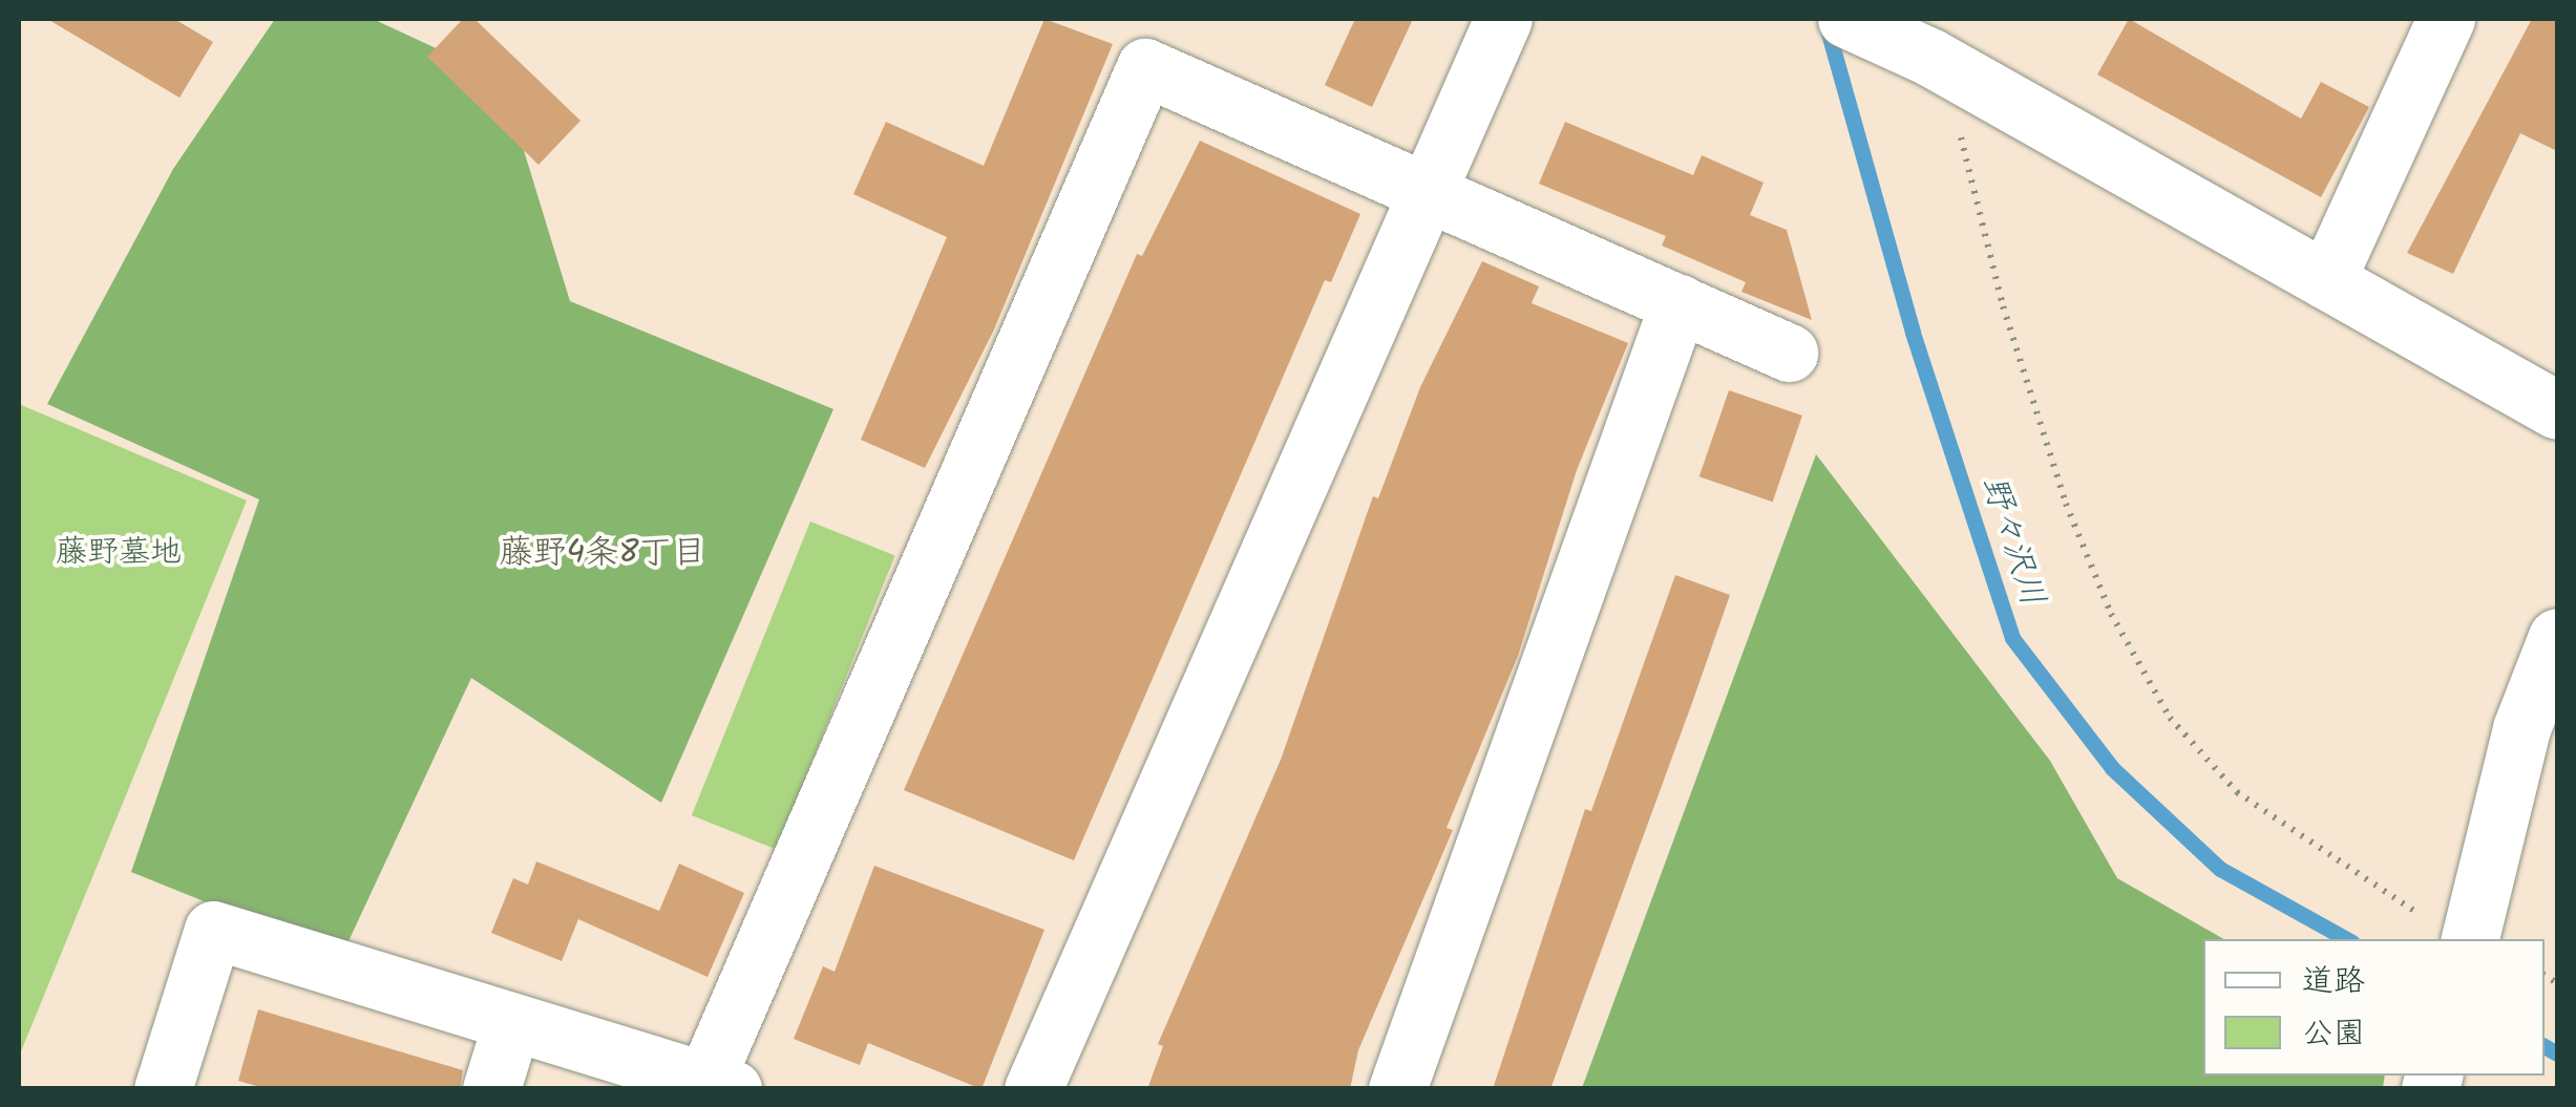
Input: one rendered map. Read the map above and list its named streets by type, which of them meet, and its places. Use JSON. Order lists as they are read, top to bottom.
{
  "districts": ["藤野4条8丁目"],
  "water": ["野々沢川"],
  "parks": ["藤野墓地"],
  "legend": ["道路", "公園"]
}
